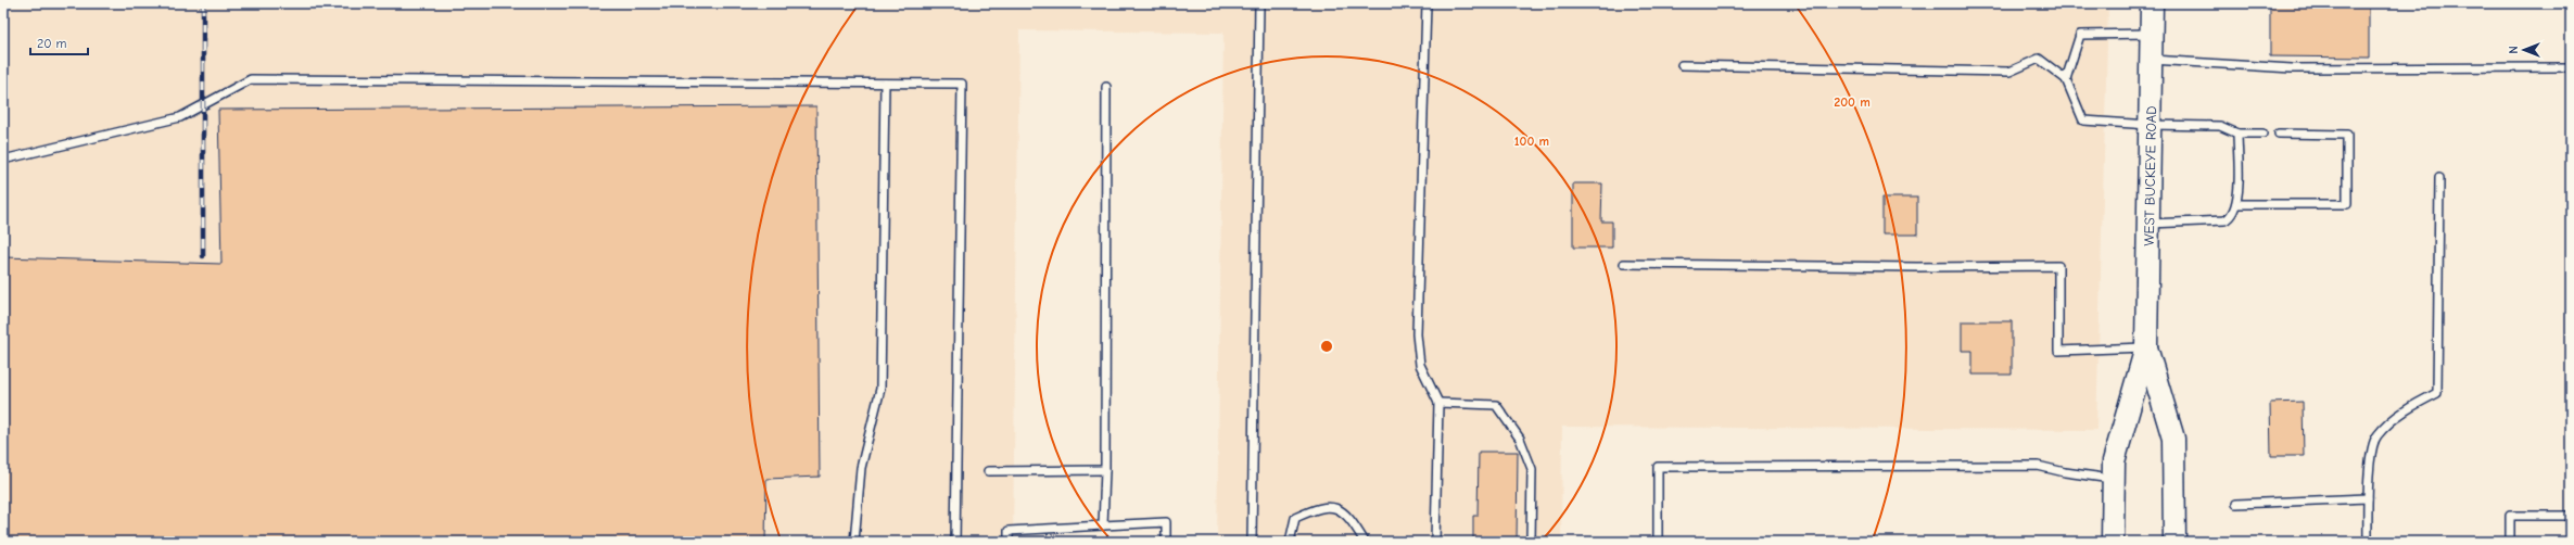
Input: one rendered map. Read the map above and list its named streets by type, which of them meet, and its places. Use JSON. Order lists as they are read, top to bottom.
{
  "streets": {
    "main road": ["WEST BUCKEYE ROAD"]
  },
  "scale_bar": "20 m",
  "north": "left",
  "rings": ["200 m", "100 m"]
}
